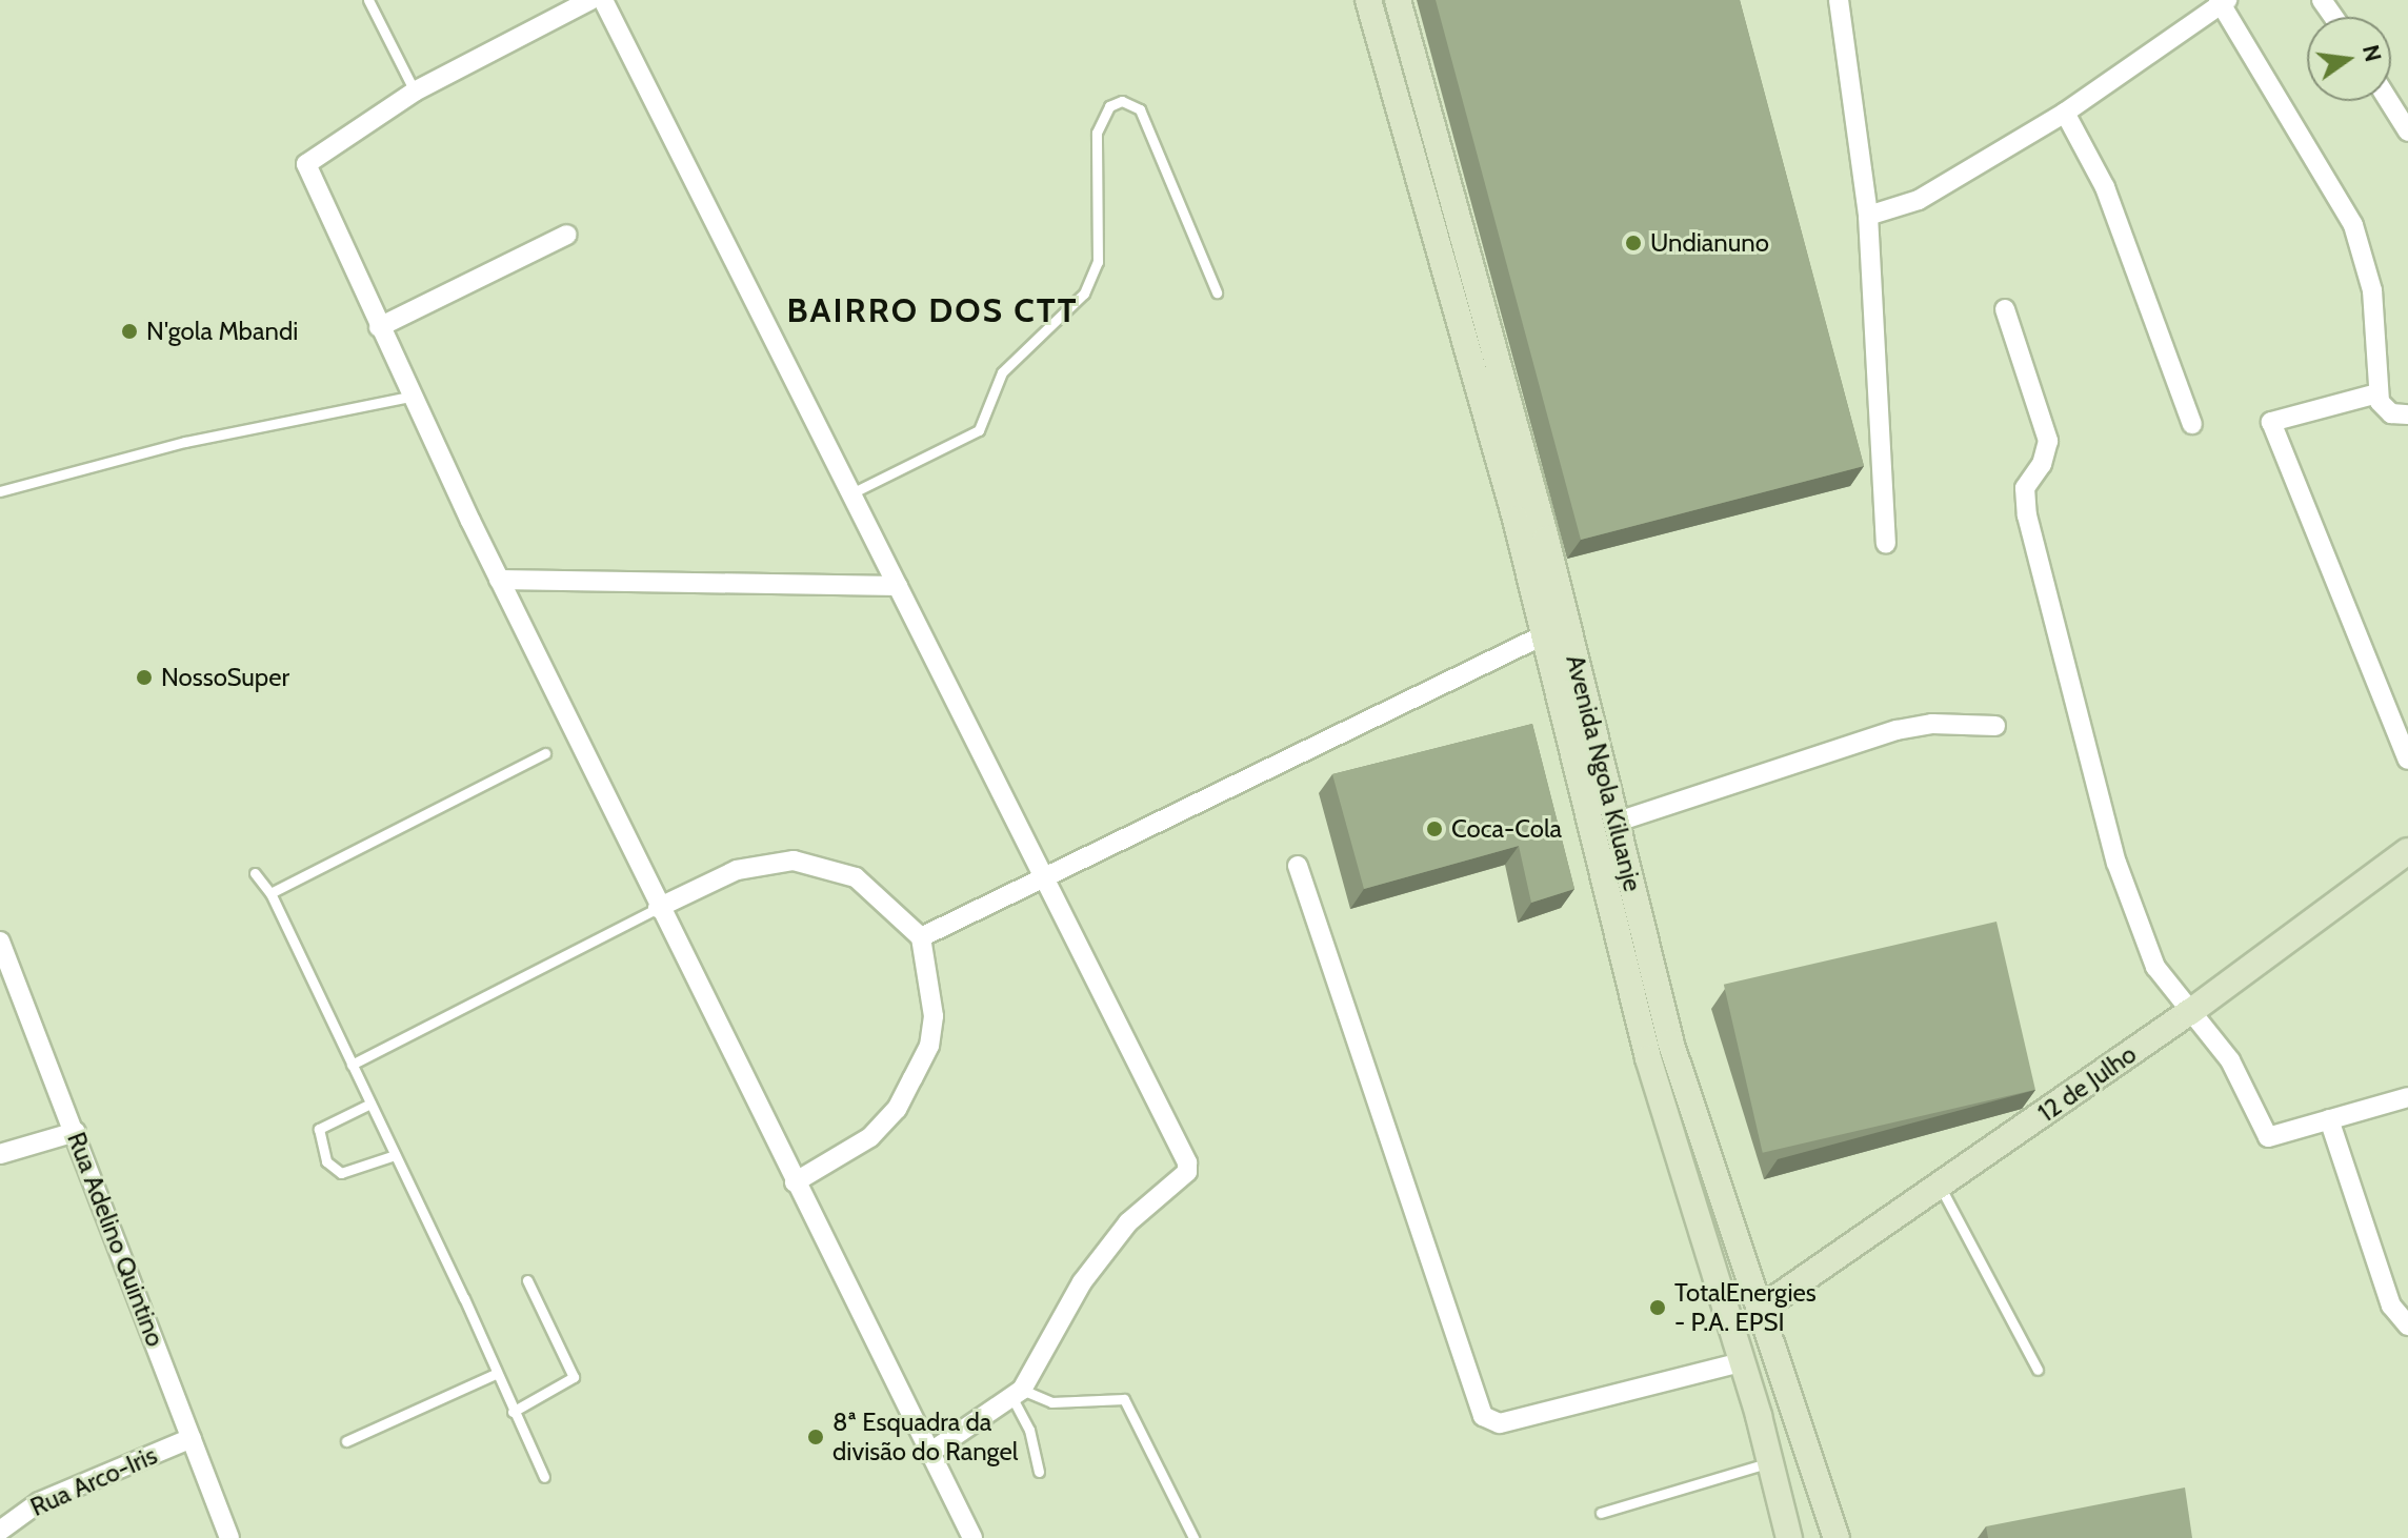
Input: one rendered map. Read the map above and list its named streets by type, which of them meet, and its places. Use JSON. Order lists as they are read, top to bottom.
{
  "streets": {
    "main road": ["Avenida Ngola Kiluanje", "12 de Julho"],
    "street": ["Rua Adelino Quintino", "Rua Arco-Iris"]
  },
  "crossings": [
    ["Avenida Ngola Kiluanje", "12 de Julho"],
    ["Rua Adelino Quintino", "Rua Arco-Iris"]
  ],
  "districts": ["BAIRRO DOS CTT"],
  "places": [
    "Undianuno",
    "N'gola Mbandi",
    "NossoSuper",
    "Coca-Cola",
    "TotalEnergies - P.A. EPSI",
    "8ª Esquadra da divisão do Rangel"
  ],
  "north": "right"
}
